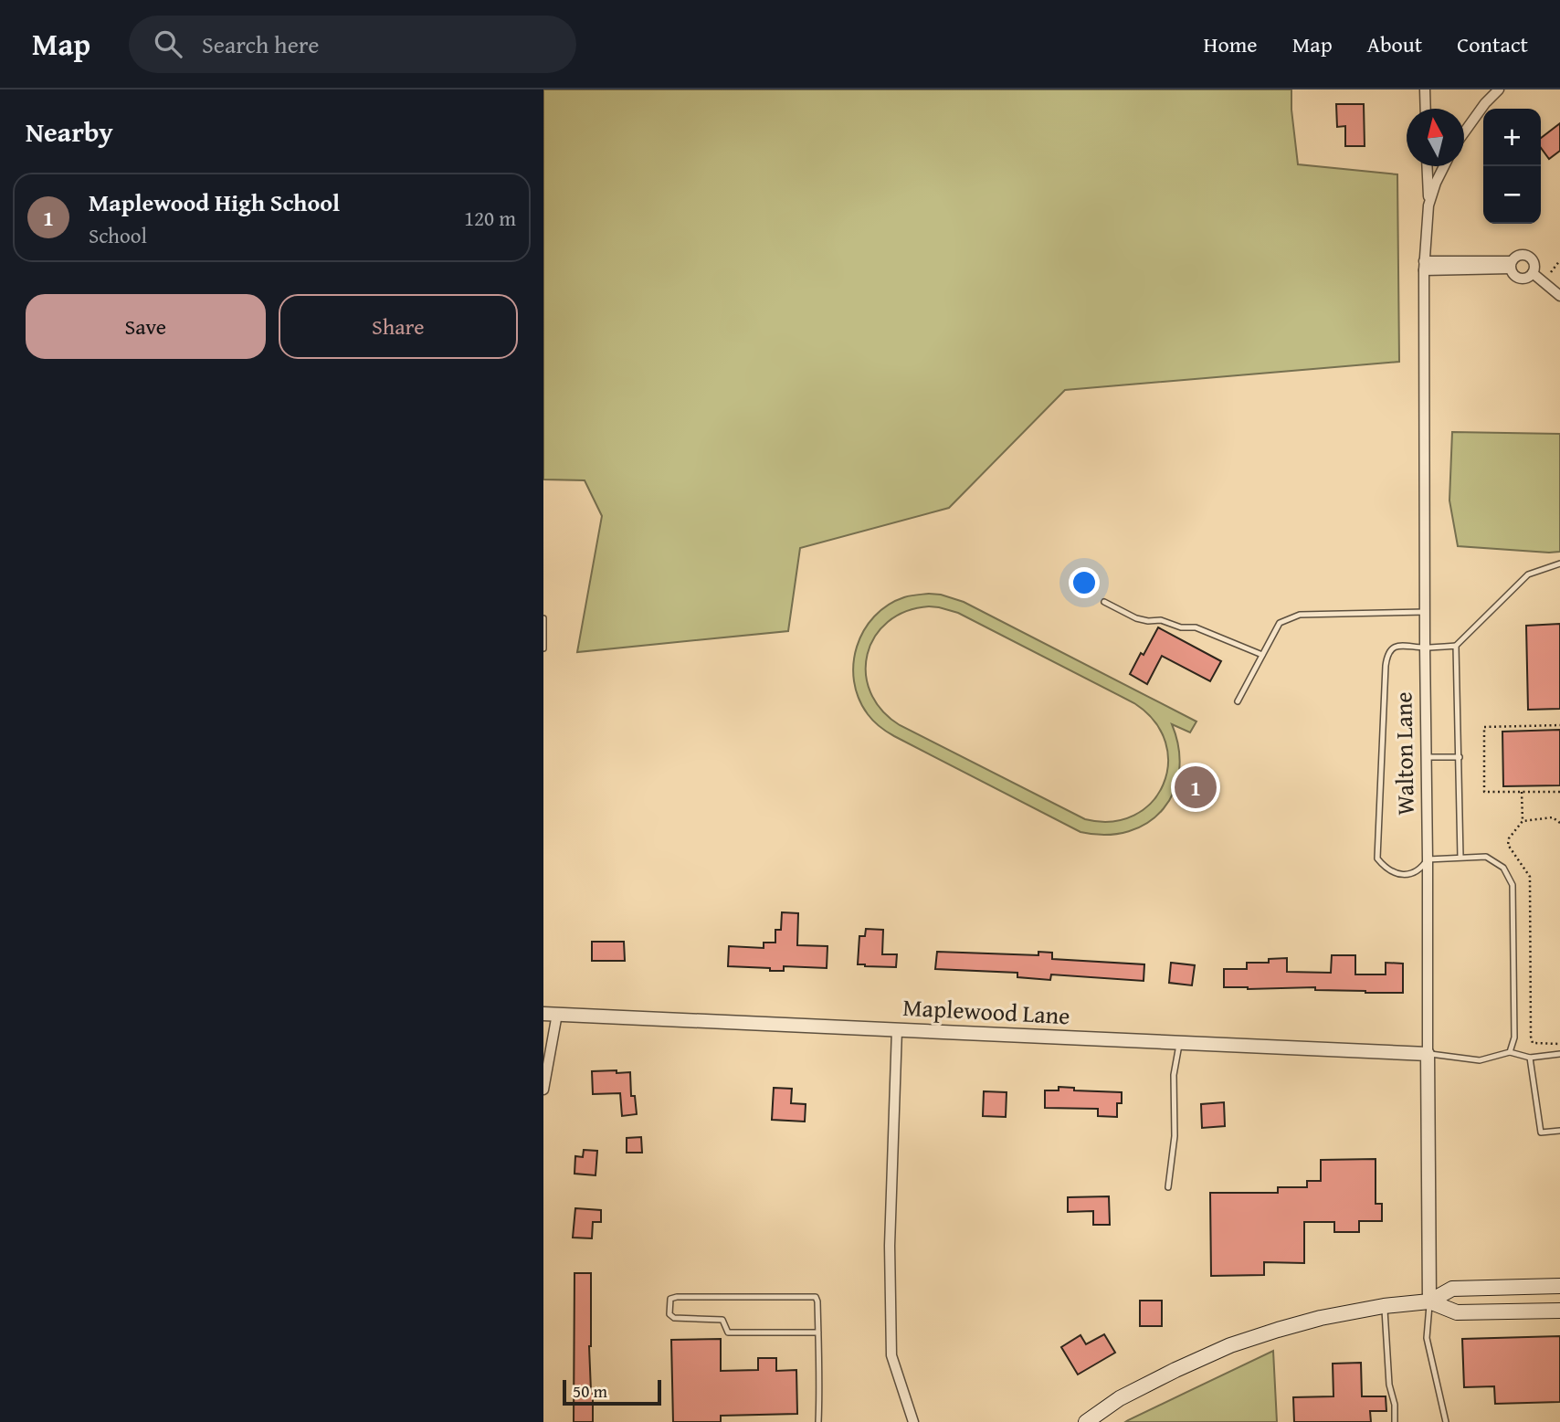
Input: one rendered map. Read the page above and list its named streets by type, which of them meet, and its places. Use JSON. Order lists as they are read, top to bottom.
{
  "streets": {
    "street": ["Walton Lane", "Maplewood Lane"]
  },
  "crossings": [
    ["Walton Lane", "Maplewood Lane"]
  ],
  "scale_bar": "50 m",
  "north": "top",
  "page": {
    "header": "Map",
    "search": "Search here",
    "nav": [
      "Home",
      "Map",
      "About",
      "Contact"
    ],
    "heading": "Nearby",
    "map_buttons": ["+", "−"],
    "list": [
      {
        "mark": "1",
        "name": "Maplewood High School",
        "note": "School",
        "value": "120 m"
      }
    ],
    "buttons": ["Save", "Share"],
    "pins": "1",
    "scale": "50 m"
  }
}
